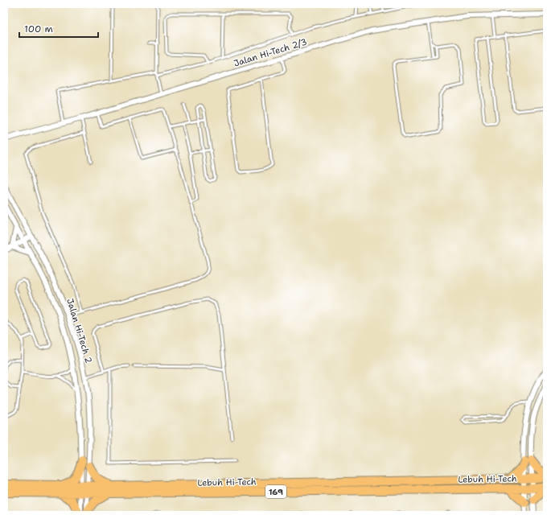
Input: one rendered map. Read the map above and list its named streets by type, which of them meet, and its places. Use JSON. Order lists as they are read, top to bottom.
{
  "streets": {
    "main road": ["Lebuh Hi-Tech", "169"],
    "street": ["Jalan Hi-Tech 2/3", "Jalan Hi-Tech 2"]
  },
  "crossings": [
    ["Jalan Hi-Tech 2", "Lebuh Hi-Tech"]
  ],
  "scale_bar": "100 m"
}
